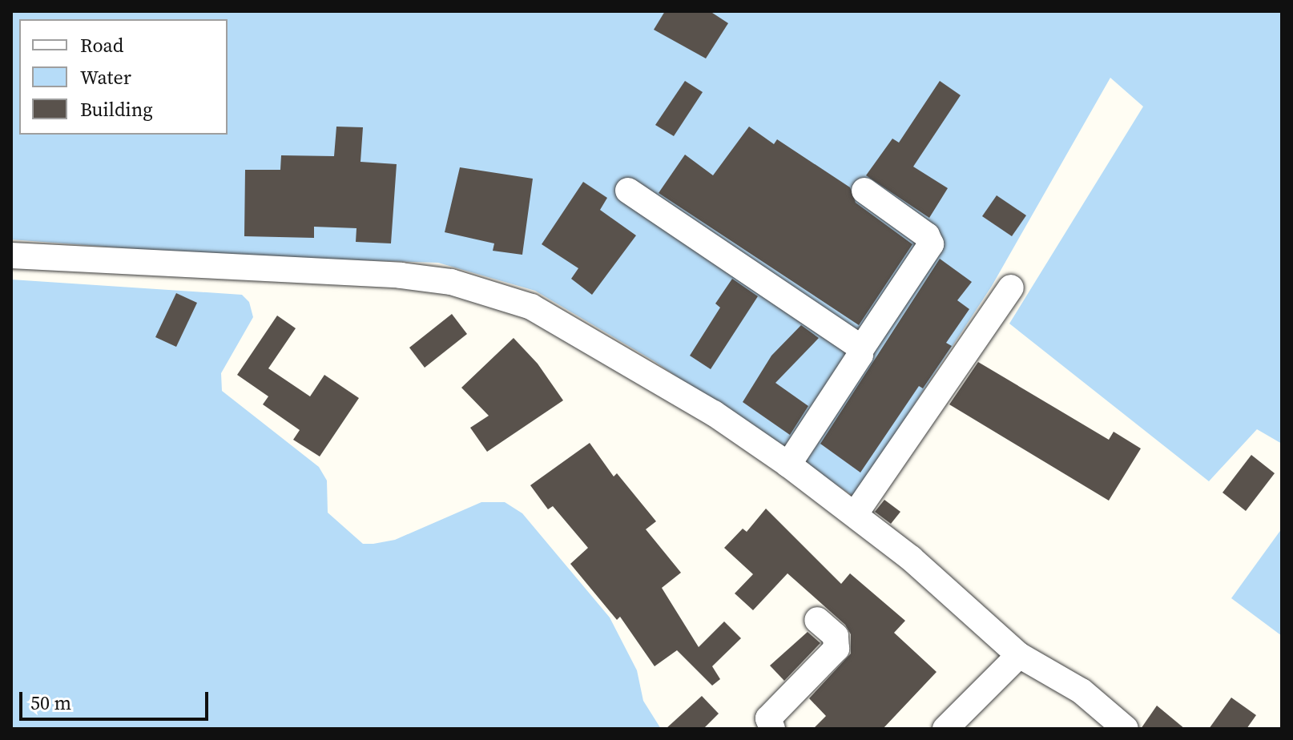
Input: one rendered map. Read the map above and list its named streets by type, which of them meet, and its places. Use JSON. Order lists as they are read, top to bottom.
{
  "legend": ["Road", "Water", "Building"],
  "scale_bar": "50 m"
}
